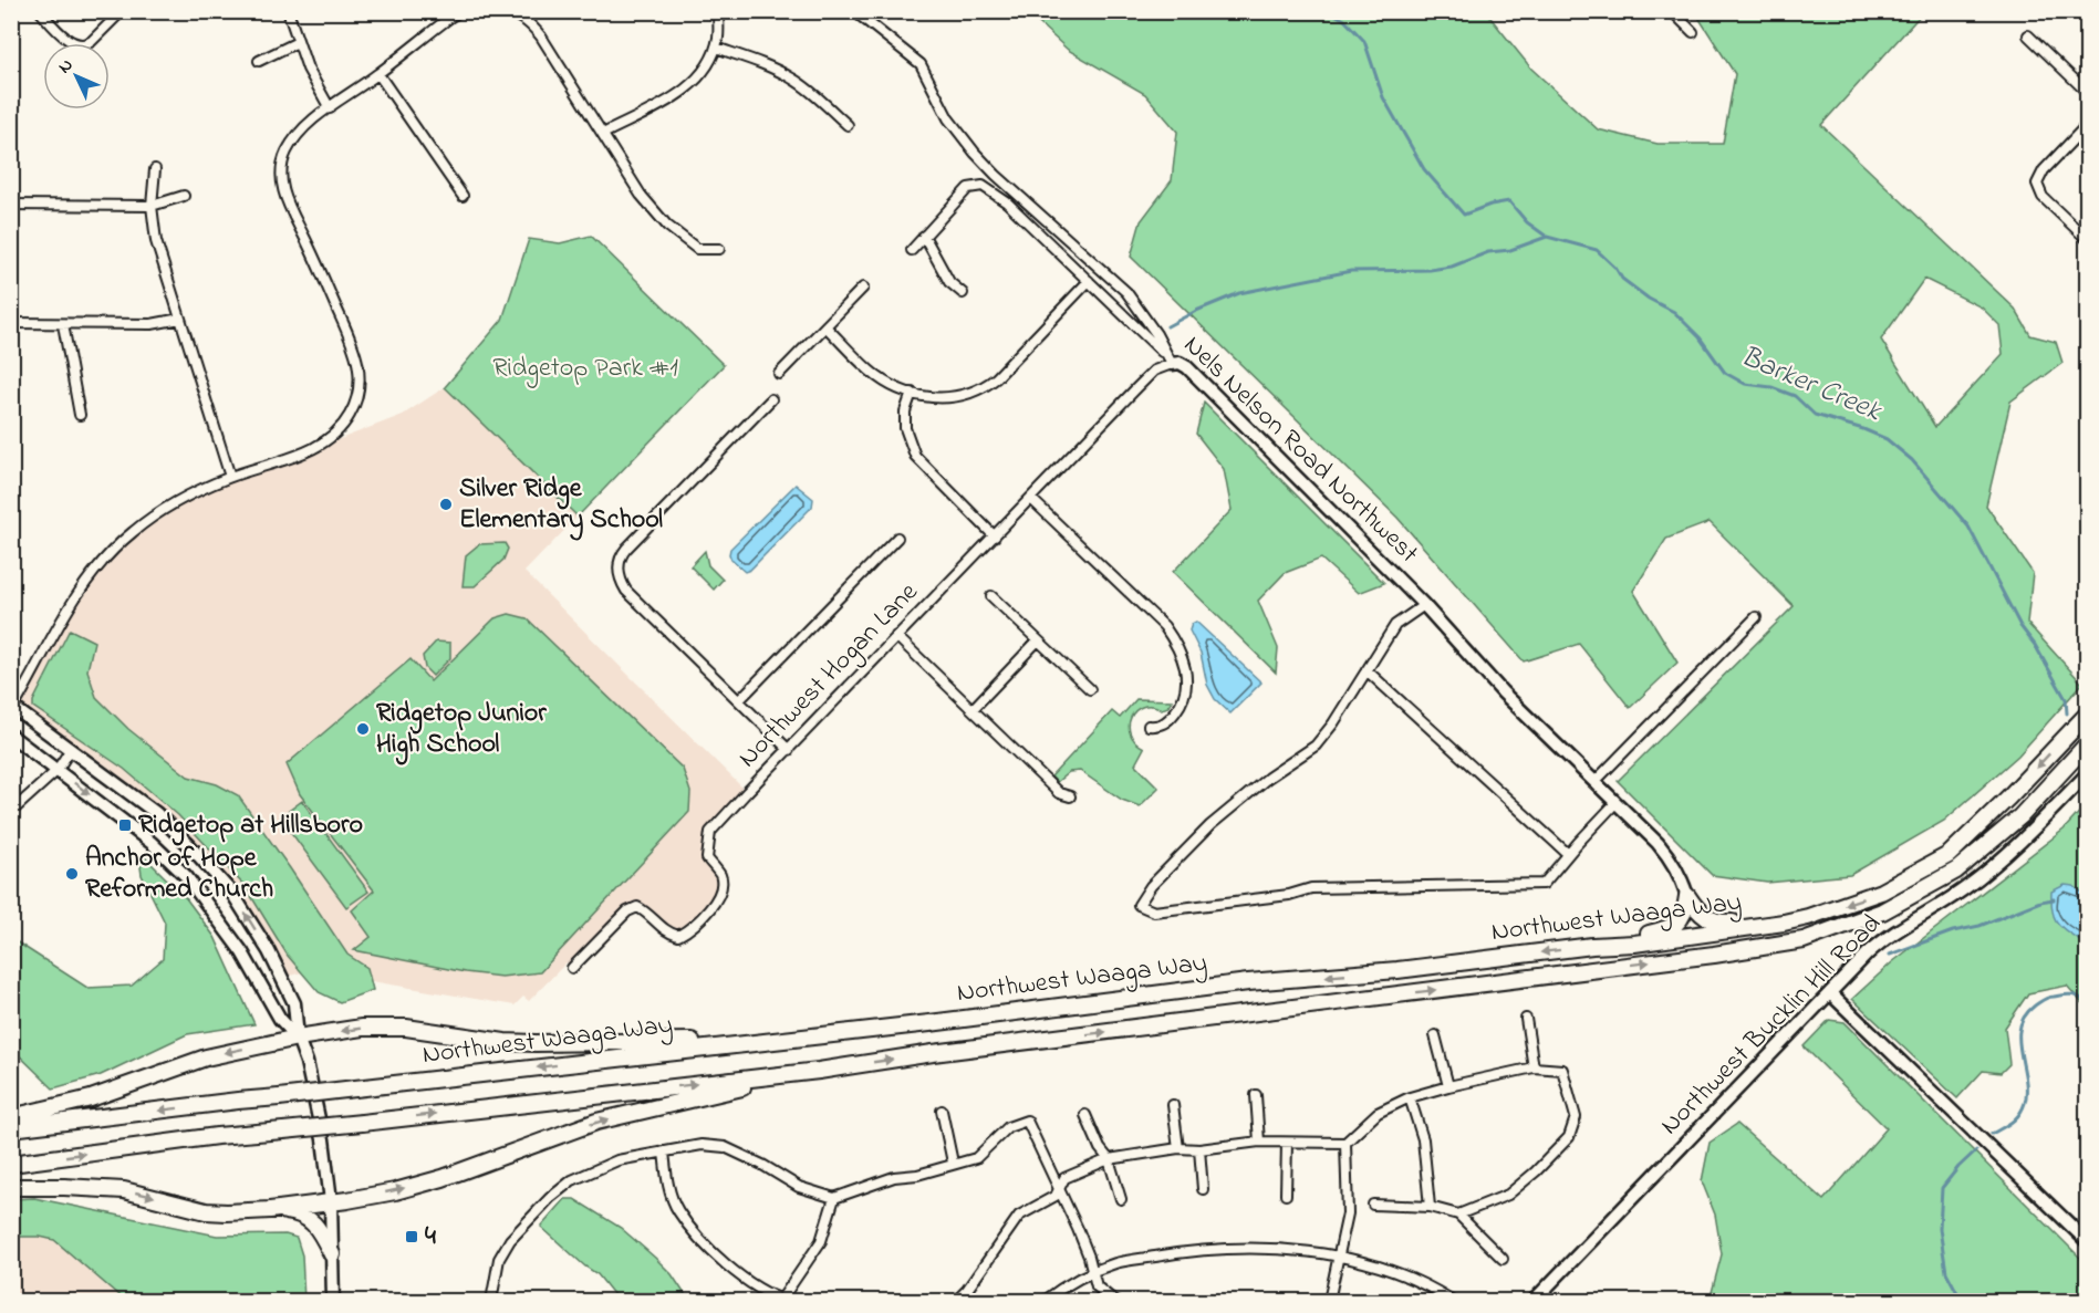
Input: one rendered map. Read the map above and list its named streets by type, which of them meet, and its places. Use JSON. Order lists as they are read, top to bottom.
{
  "streets": {
    "highway": ["Northwest Waaga Way"],
    "main road": ["Nels Nelson Road Northwest", "Northwest Bucklin Hill Road"],
    "street": ["Northwest Hogan Lane"]
  },
  "crossings": [
    ["Nels Nelson Road Northwest", "Northwest Hogan Lane"]
  ],
  "water": ["Barker Creek"],
  "parks": ["Ridgetop Park #1"],
  "places": {
    "other": ["Silver Ridge Elementary School", "Ridgetop Junior High School", "Anchor of Hope Reformed Church"],
    "transit": ["Ridgetop at Hillsboro", "4"]
  },
  "north": "top left"
}
